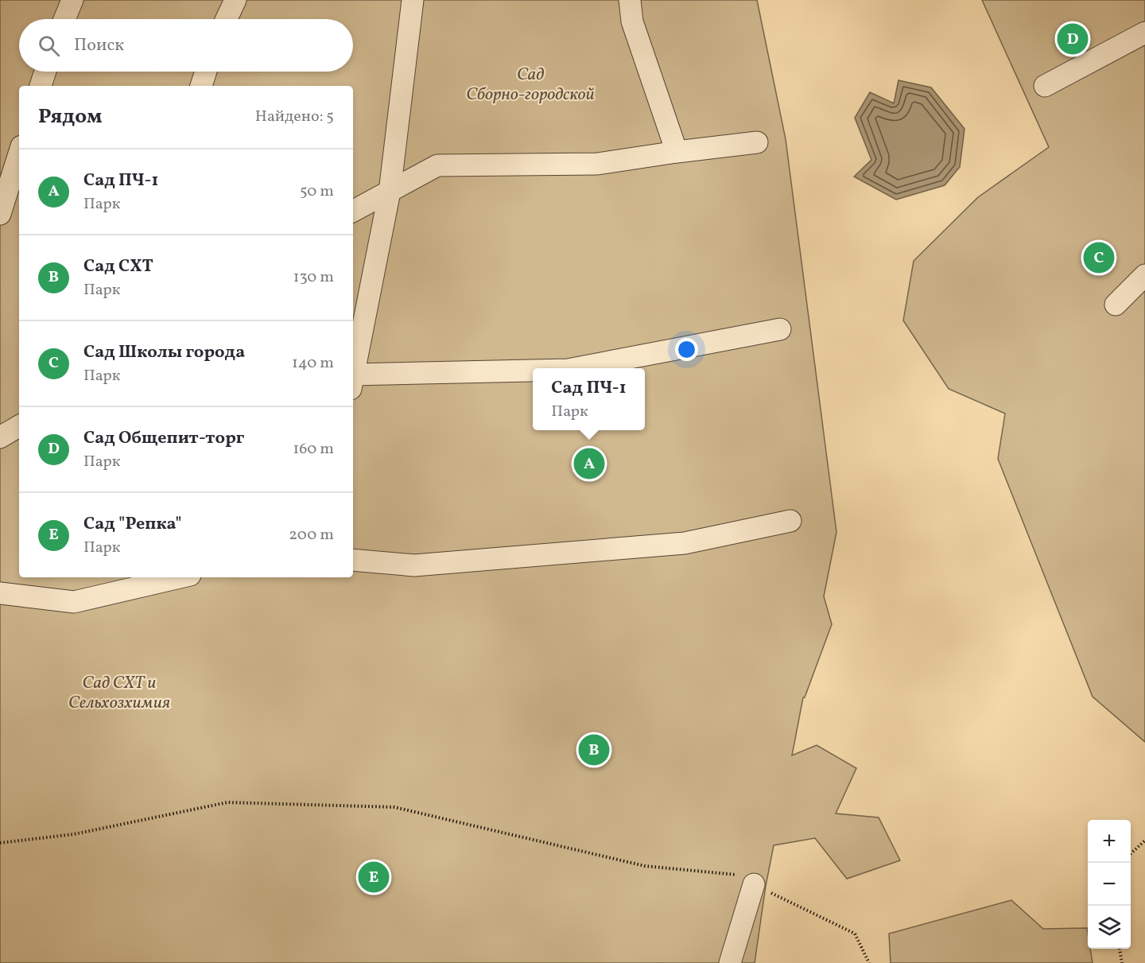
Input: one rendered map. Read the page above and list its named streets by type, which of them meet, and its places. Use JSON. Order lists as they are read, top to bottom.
{
  "parks": ["Cад Сборно-городской", "Сад СХТ и Сельхозхимия"],
  "page": {
    "search": "Поиск",
    "pins": [
      "D",
      "C",
      "A",
      "B",
      "E"
    ],
    "heading": ["Рядом", "Найдено: 5"],
    "list": [
      {
        "mark": "A",
        "name": "Сад ПЧ-1",
        "note": "Парк",
        "value": "50 m"
      },
      {
        "mark": "B",
        "name": "Сад СХТ",
        "note": "Парк",
        "value": "130 m"
      },
      {
        "mark": "C",
        "name": "Сад Школы города",
        "note": "Парк",
        "value": "140 m"
      },
      {
        "mark": "D",
        "name": "Сад Общепит-торг",
        "note": "Парк",
        "value": "160 m"
      },
      {
        "mark": "E",
        "name": "Сад \"Репка\"",
        "note": "Парк",
        "value": "200 m"
      }
    ],
    "popup": ["Сад ПЧ-1", "Парк"],
    "map_buttons": ["+", "−"]
  }
}
